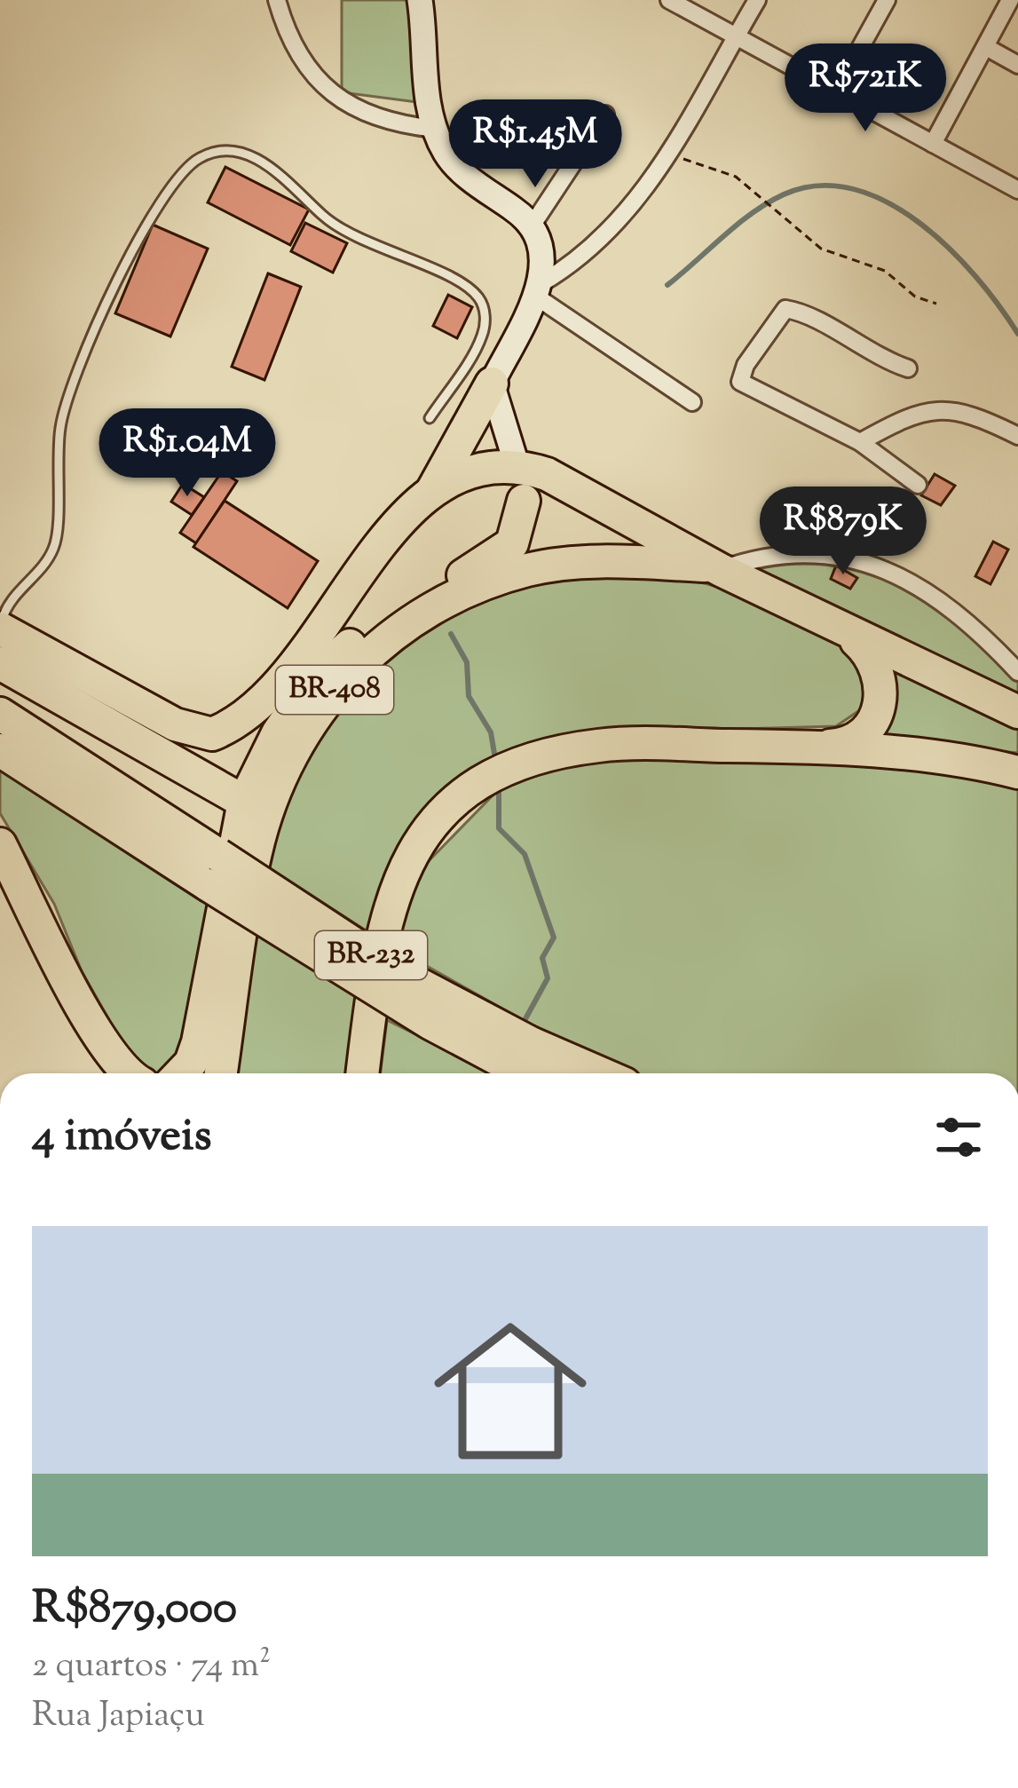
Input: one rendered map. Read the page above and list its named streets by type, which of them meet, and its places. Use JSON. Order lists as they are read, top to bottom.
{
  "streets": {
    "highway": ["BR-408", "BR-232"]
  },
  "page": {
    "price": [
      "R$721K",
      "R$1.45M",
      "R$1.04M",
      "R$879K"
    ],
    "heading": "4 imóveis",
    "list": [
      {
        "name": "R$879,000",
        "note": "2 quartos · 74 m² · Rua Japiaçu"
      }
    ]
  }
}
